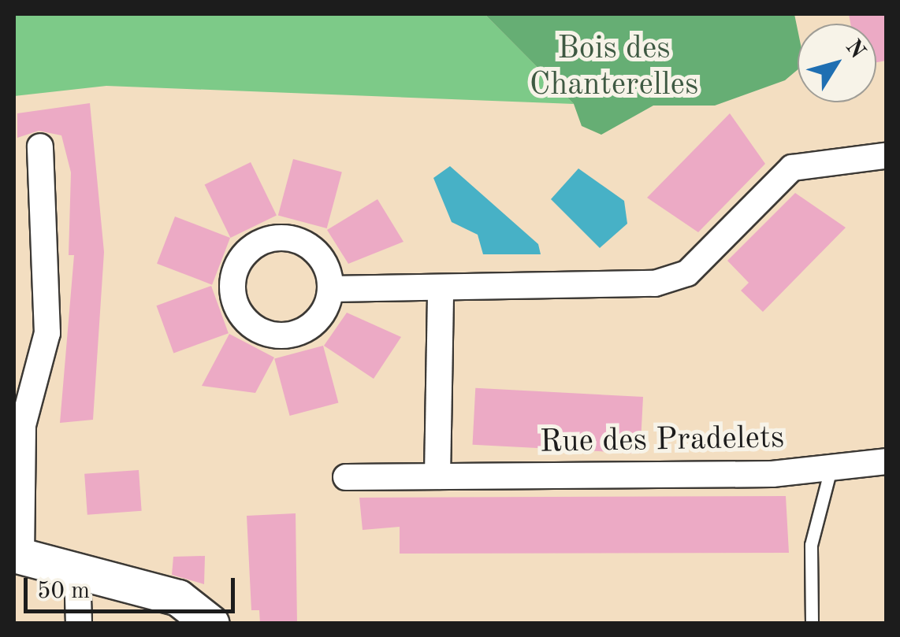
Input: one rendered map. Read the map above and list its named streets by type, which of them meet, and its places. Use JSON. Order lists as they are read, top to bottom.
{
  "streets": {
    "street": ["Rue des Pradelets"]
  },
  "parks": ["Bois des Chanterelles"],
  "scale_bar": "50 m",
  "north": "top right"
}
